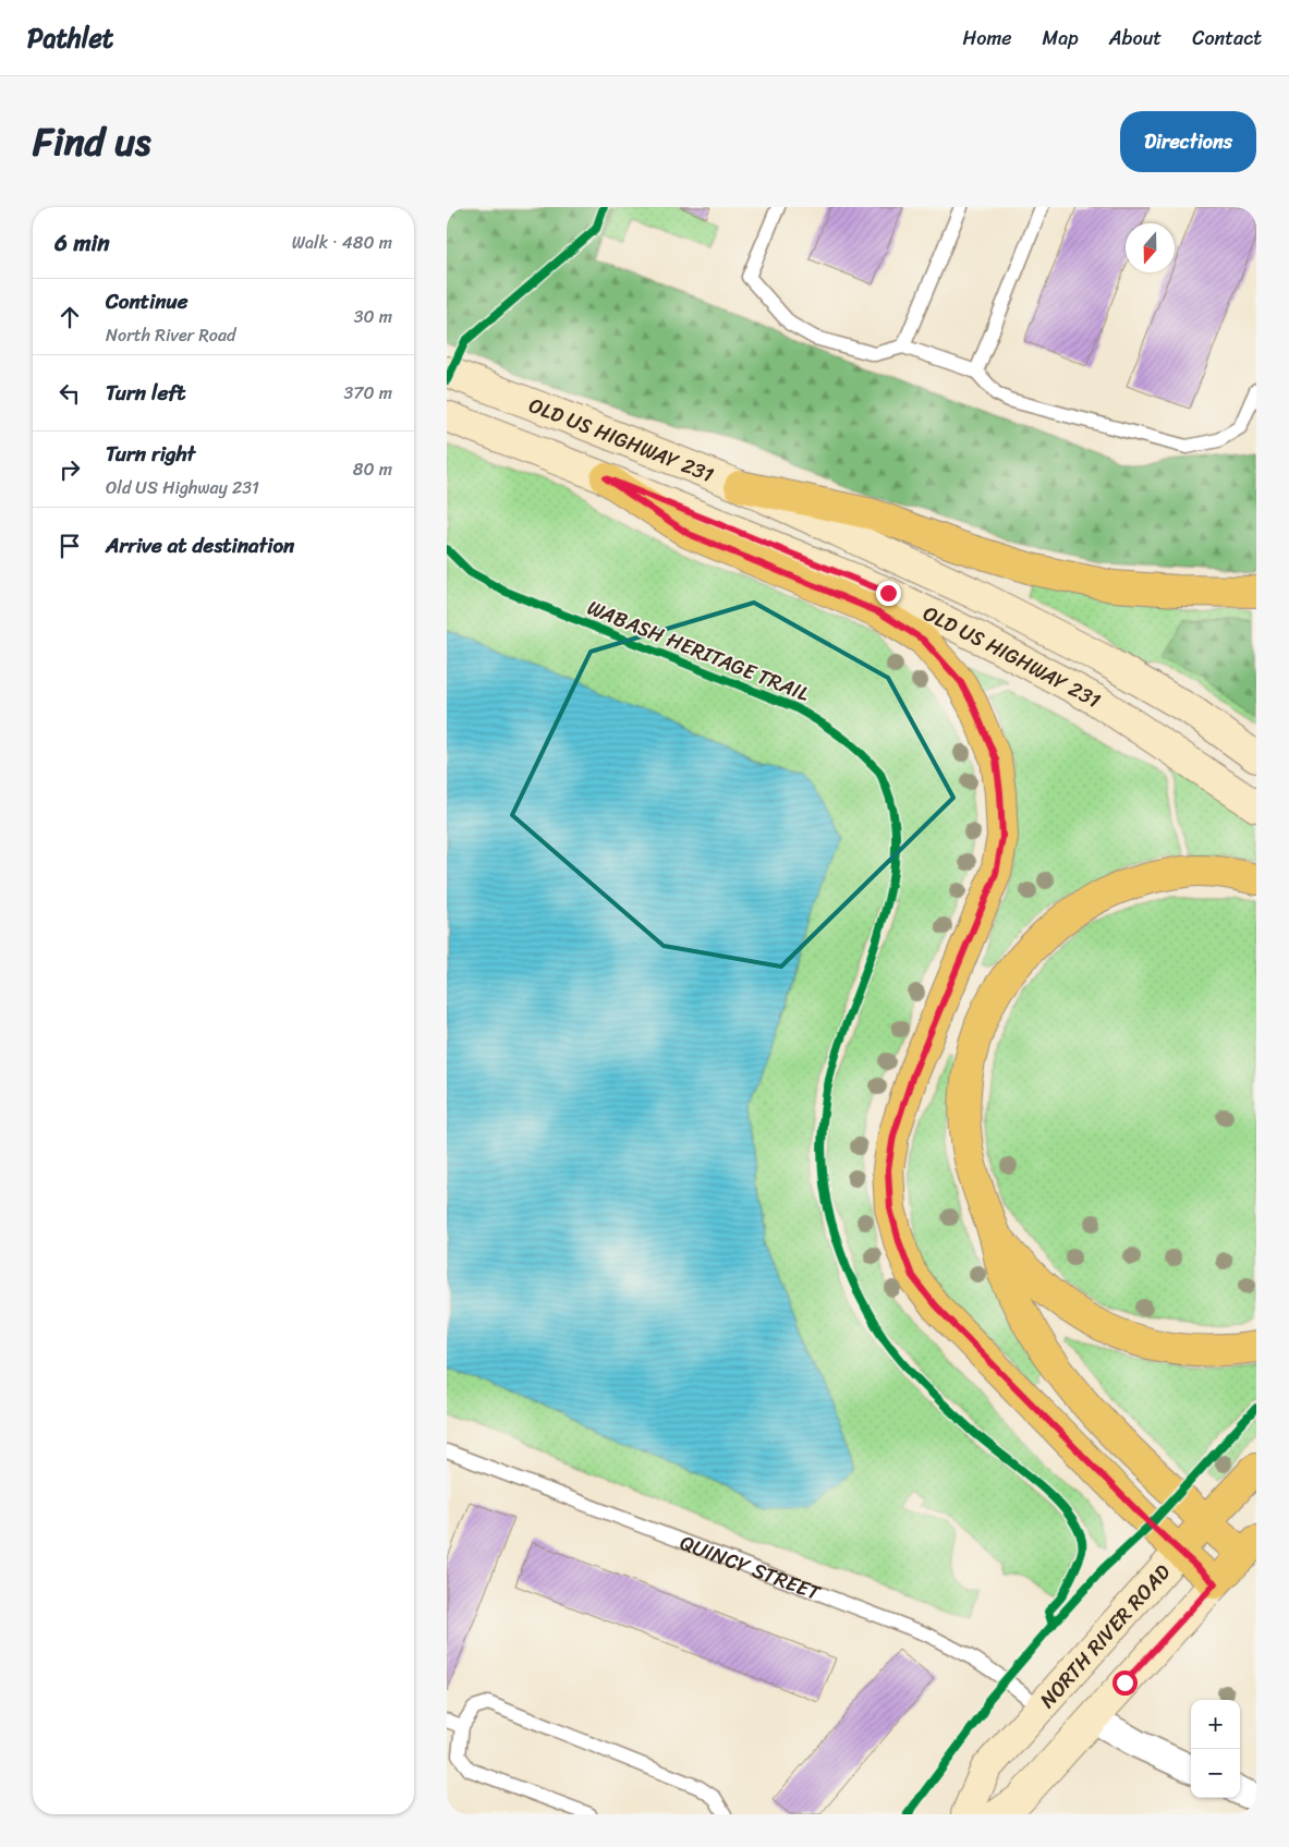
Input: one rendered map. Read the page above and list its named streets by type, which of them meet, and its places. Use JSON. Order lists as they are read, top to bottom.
{
  "streets": {
    "main road": ["OLD US HIGHWAY 231", "NORTH RIVER ROAD"],
    "lane": ["QUINCY STREET"],
    "cycle path": ["WABASH HERITAGE TRAIL"]
  },
  "crossings": [
    ["QUINCY STREET", "NORTH RIVER ROAD"]
  ],
  "north": "bottom",
  "page": {
    "header": "Pathlet",
    "nav": [
      "Home",
      "Map",
      "About",
      "Contact"
    ],
    "title": "Find us",
    "buttons": "Directions",
    "heading": ["6 min", "Walk · 480 m"],
    "list": [
      ["Continue", "North River Road", "30 m"],
      ["Turn left", "370 m"],
      ["Turn right", "Old US Highway 231", "80 m"],
      "Arrive at destination"
    ],
    "map_buttons": ["+", "−"]
  }
}
